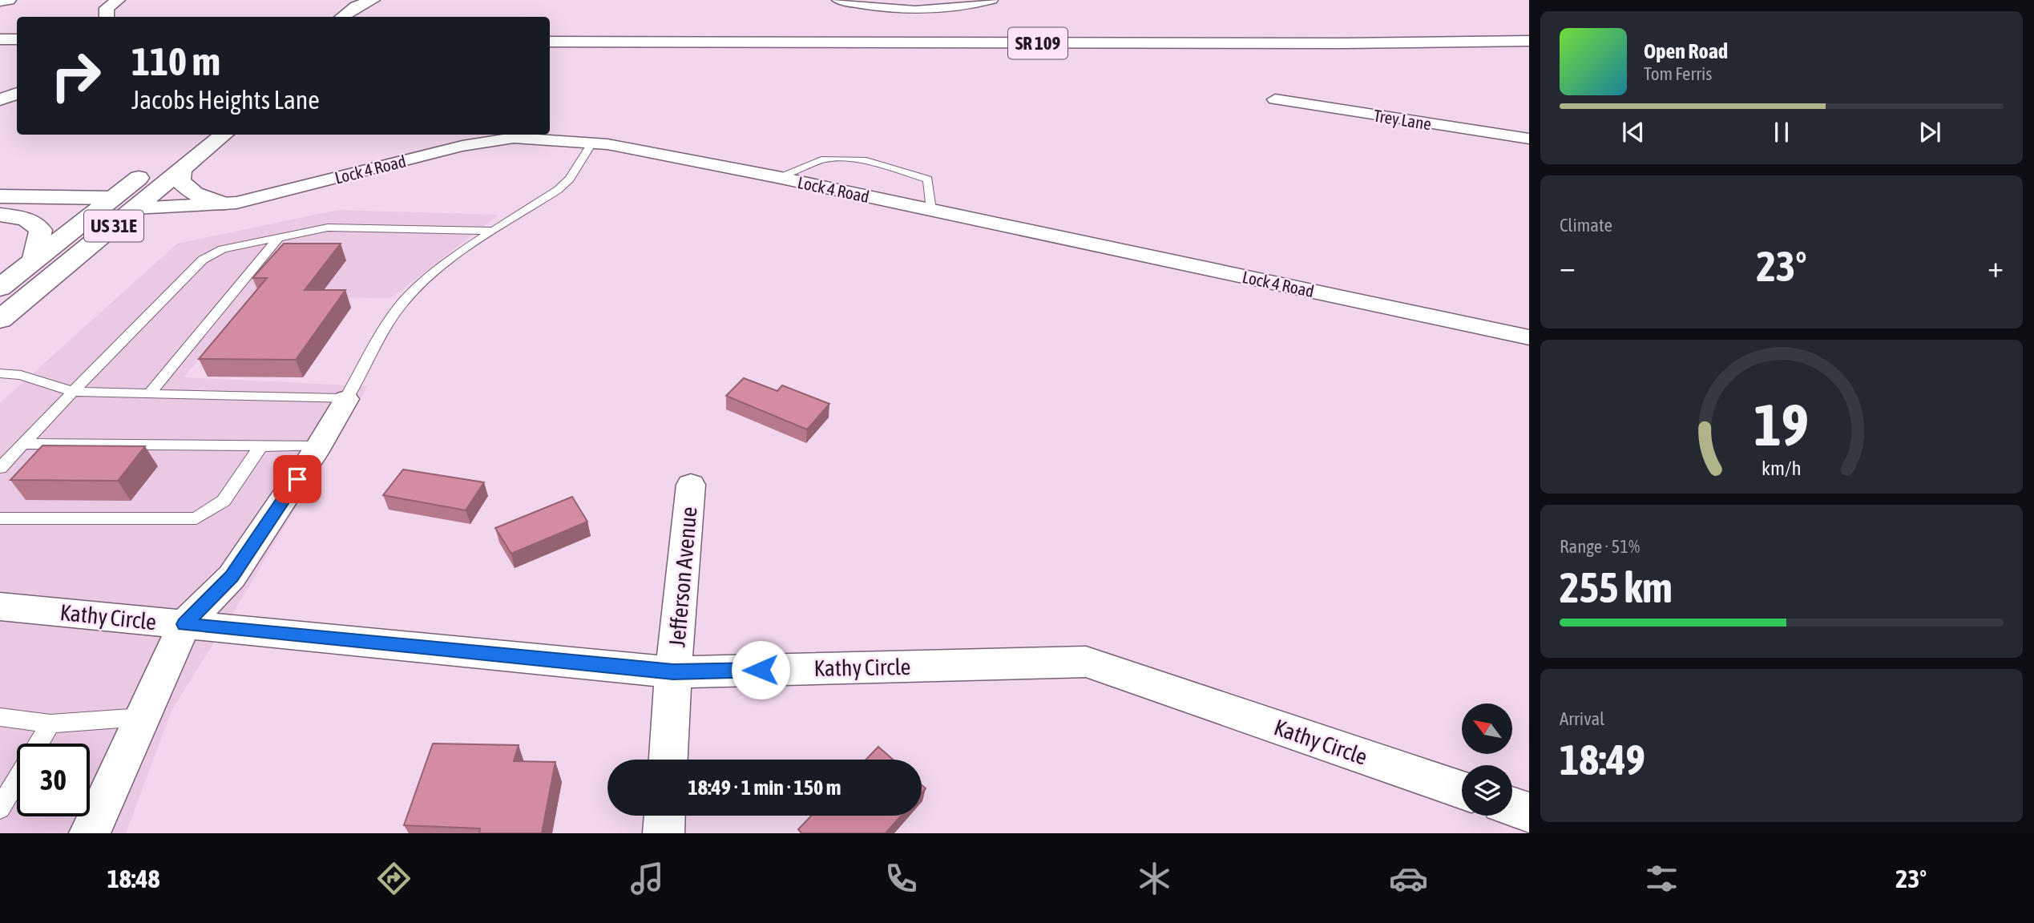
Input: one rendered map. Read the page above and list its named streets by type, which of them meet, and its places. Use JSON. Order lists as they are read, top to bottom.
{
  "streets": {
    "main road": ["SR 109", "US 31E"],
    "street": [
      "Trey Lane",
      "Lock 4 Road",
      "Jefferson Avenue",
      "Kathy Circle"
    ]
  },
  "crossings": [
    ["Lock 4 Road", "US 31E"],
    ["Jefferson Avenue", "Kathy Circle"]
  ],
  "north": "top left",
  "page": {
    "turn": ["110 m", "Jacobs Heights Lane"],
    "song": ["Open Road", "Tom Ferris"],
    "tile": [
      "Climate",
      ["Range · 51%", "255 km"],
      ["Arrival", "18:49"]
    ],
    "heat": ["−", "23°", "+"],
    "limit": "30",
    "trip": "18:49 · 1 min · 150 m",
    "tabs": ["18:48", "23°"],
    "gauge": ["19", "km/h"]
  }
}
